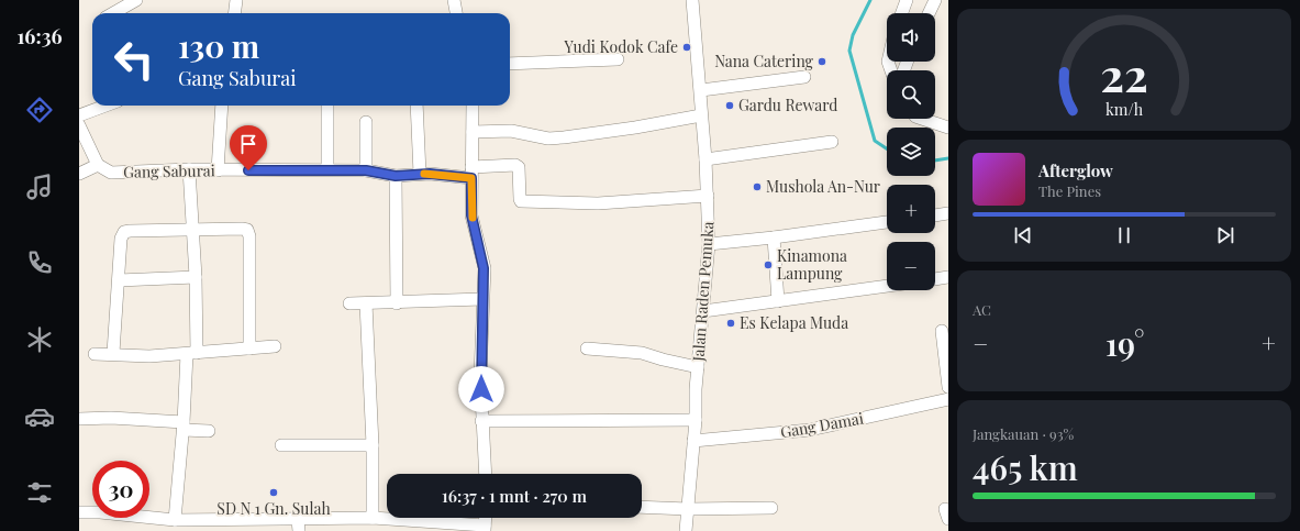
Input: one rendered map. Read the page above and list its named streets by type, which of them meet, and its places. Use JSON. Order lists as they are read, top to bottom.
{
  "streets": {
    "street": ["Gang Saburai", "Jalan Raden Pemuka", "Gang Damai"]
  },
  "crossings": [
    ["Gang Saburai", "Jalan Raden Pemuka"],
    ["Jalan Raden Pemuka", "Gang Damai"]
  ],
  "places": [
    "Yudi Kodok Cafe",
    "Nana Catering",
    "Gardu Reward",
    "Mushola An-Nur",
    "Kinamona Lampung",
    "Es Kelapa Muda",
    "SD N 1 Gn. Sulah"
  ],
  "page": {
    "tabs": "16:36",
    "map_buttons": ["+", "−"],
    "turn": ["130 m", "Gang Saburai"],
    "song": ["Afterglow", "The Pines"],
    "tile": [
      "AC",
      ["Jangkauan · 93%", "465 km"]
    ],
    "heat": ["−", "19°", "+"],
    "limit": "30",
    "trip": "16:37 · 1 mnt · 270 m",
    "gauge": ["22", "km/h"]
  }
}
